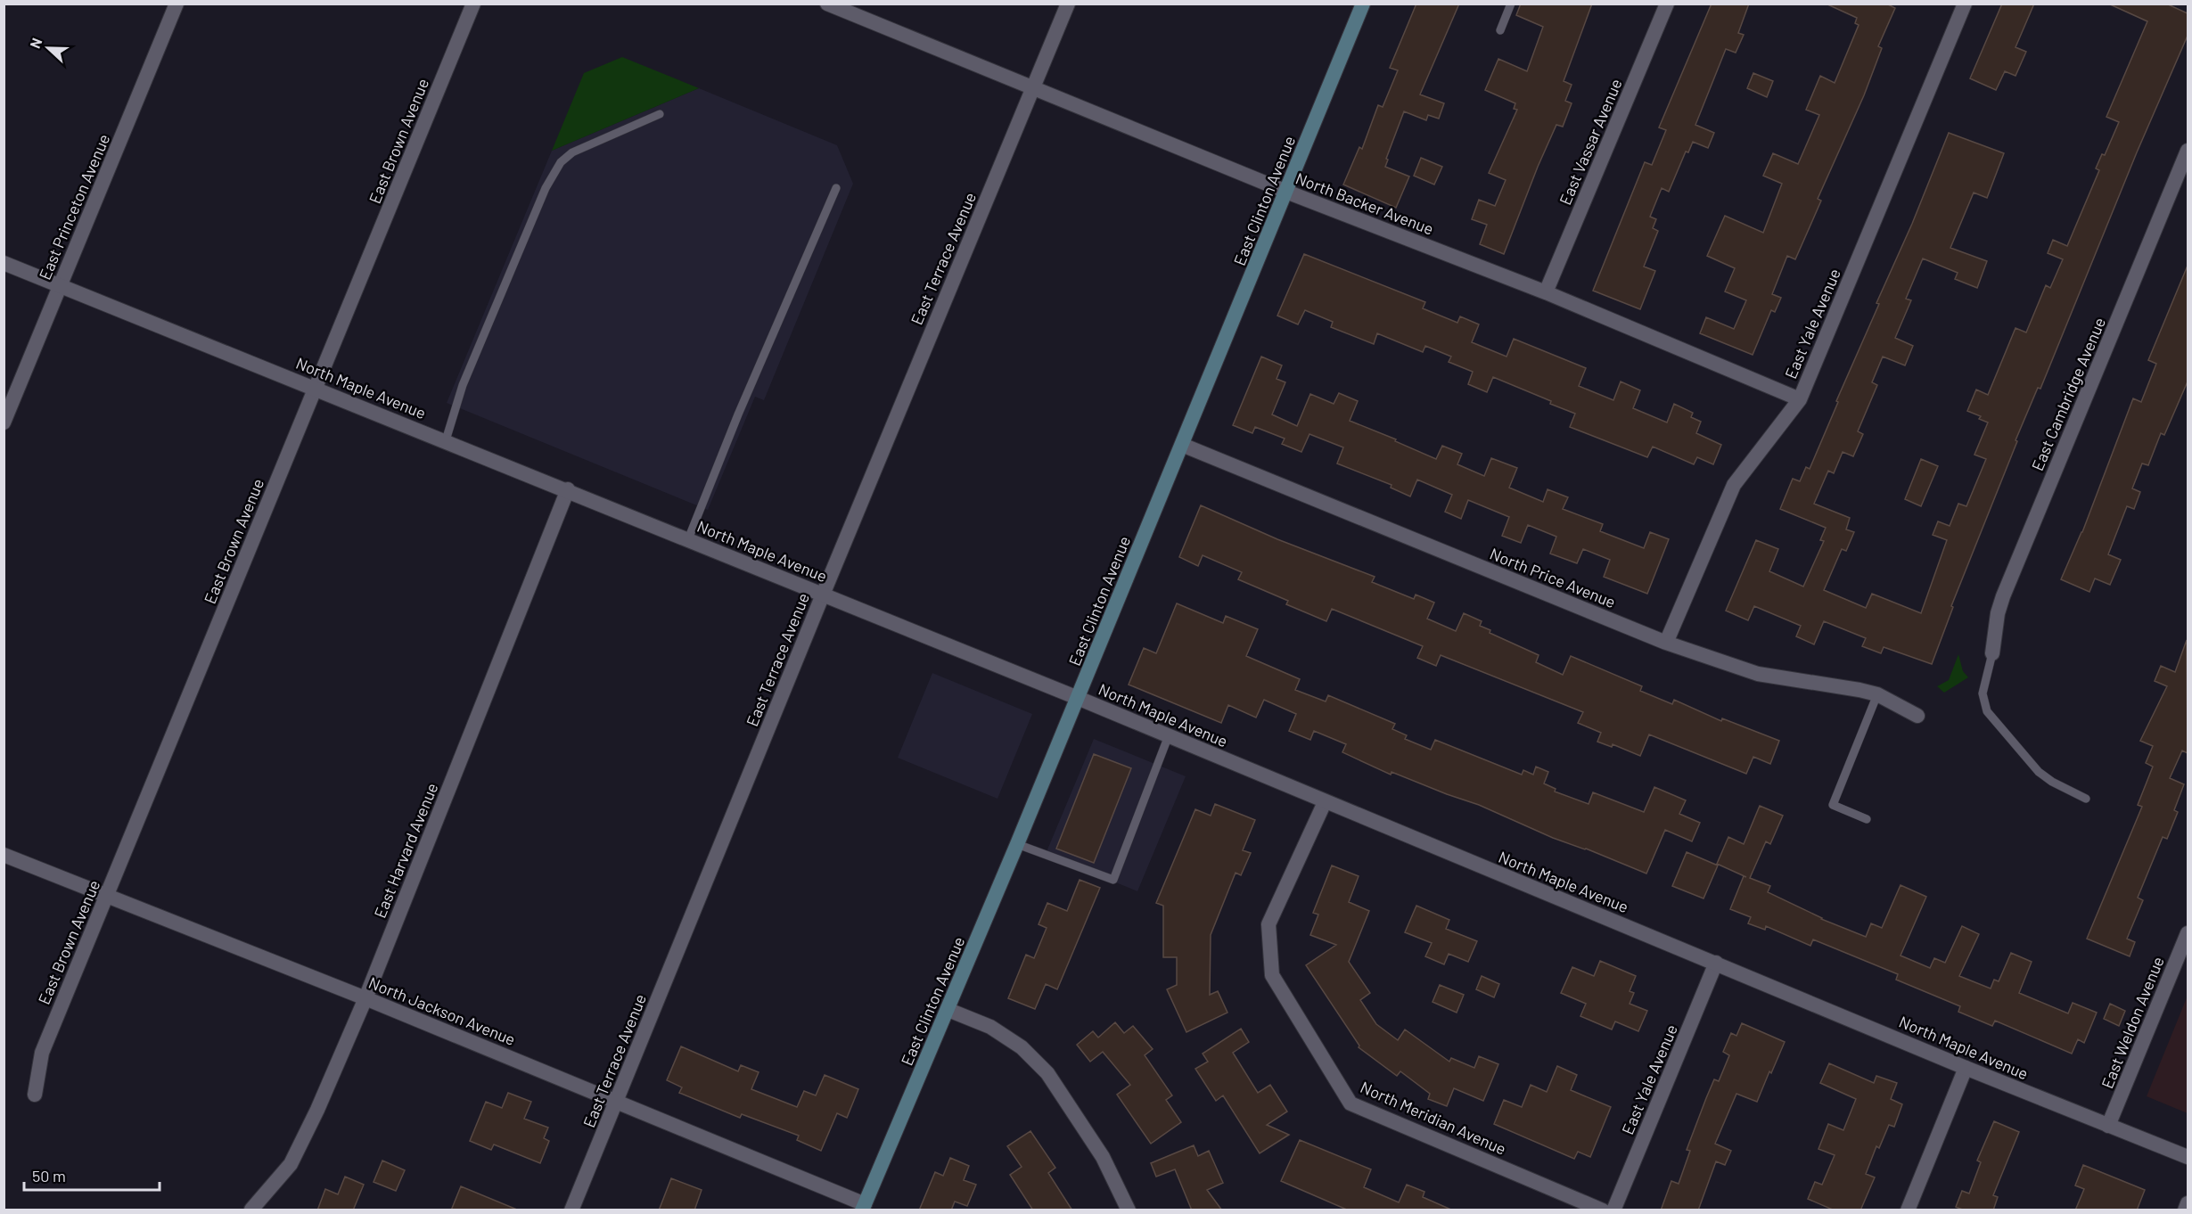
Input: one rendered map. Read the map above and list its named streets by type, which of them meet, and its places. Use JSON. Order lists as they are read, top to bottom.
{
  "streets": {
    "main road": ["East Clinton Avenue"],
    "street": [
      "East Brown Avenue",
      "East Vassar Avenue",
      "North Backer Avenue",
      "East Princeton Avenue",
      "East Terrace Avenue",
      "East Yale Avenue",
      "North Maple Avenue",
      "East Cambridge Avenue",
      "North Price Avenue",
      "East Harvard Avenue",
      "North Jackson Avenue",
      "East Weldon Avenue",
      "North Meridian Avenue"
    ]
  },
  "crossings": [
    ["East Brown Avenue", "North Maple Avenue"],
    ["East Brown Avenue", "North Jackson Avenue"],
    ["East Vassar Avenue", "North Backer Avenue"],
    ["East Clinton Avenue", "North Backer Avenue"],
    ["East Clinton Avenue", "North Maple Avenue"],
    ["East Clinton Avenue", "North Price Avenue"],
    ["East Clinton Avenue", "North Jackson Avenue"],
    ["North Backer Avenue", "East Terrace Avenue"],
    ["North Backer Avenue", "East Yale Avenue"],
    ["East Princeton Avenue", "North Maple Avenue"],
    ["East Terrace Avenue", "North Maple Avenue"],
    ["East Terrace Avenue", "North Jackson Avenue"],
    ["East Yale Avenue", "North Maple Avenue"],
    ["East Yale Avenue", "North Price Avenue"],
    ["North Maple Avenue", "East Harvard Avenue"],
    ["North Maple Avenue", "East Weldon Avenue"],
    ["North Maple Avenue", "North Meridian Avenue"],
    ["East Harvard Avenue", "North Jackson Avenue"]
  ],
  "scale_bar": "50 m",
  "north": "left"
}
